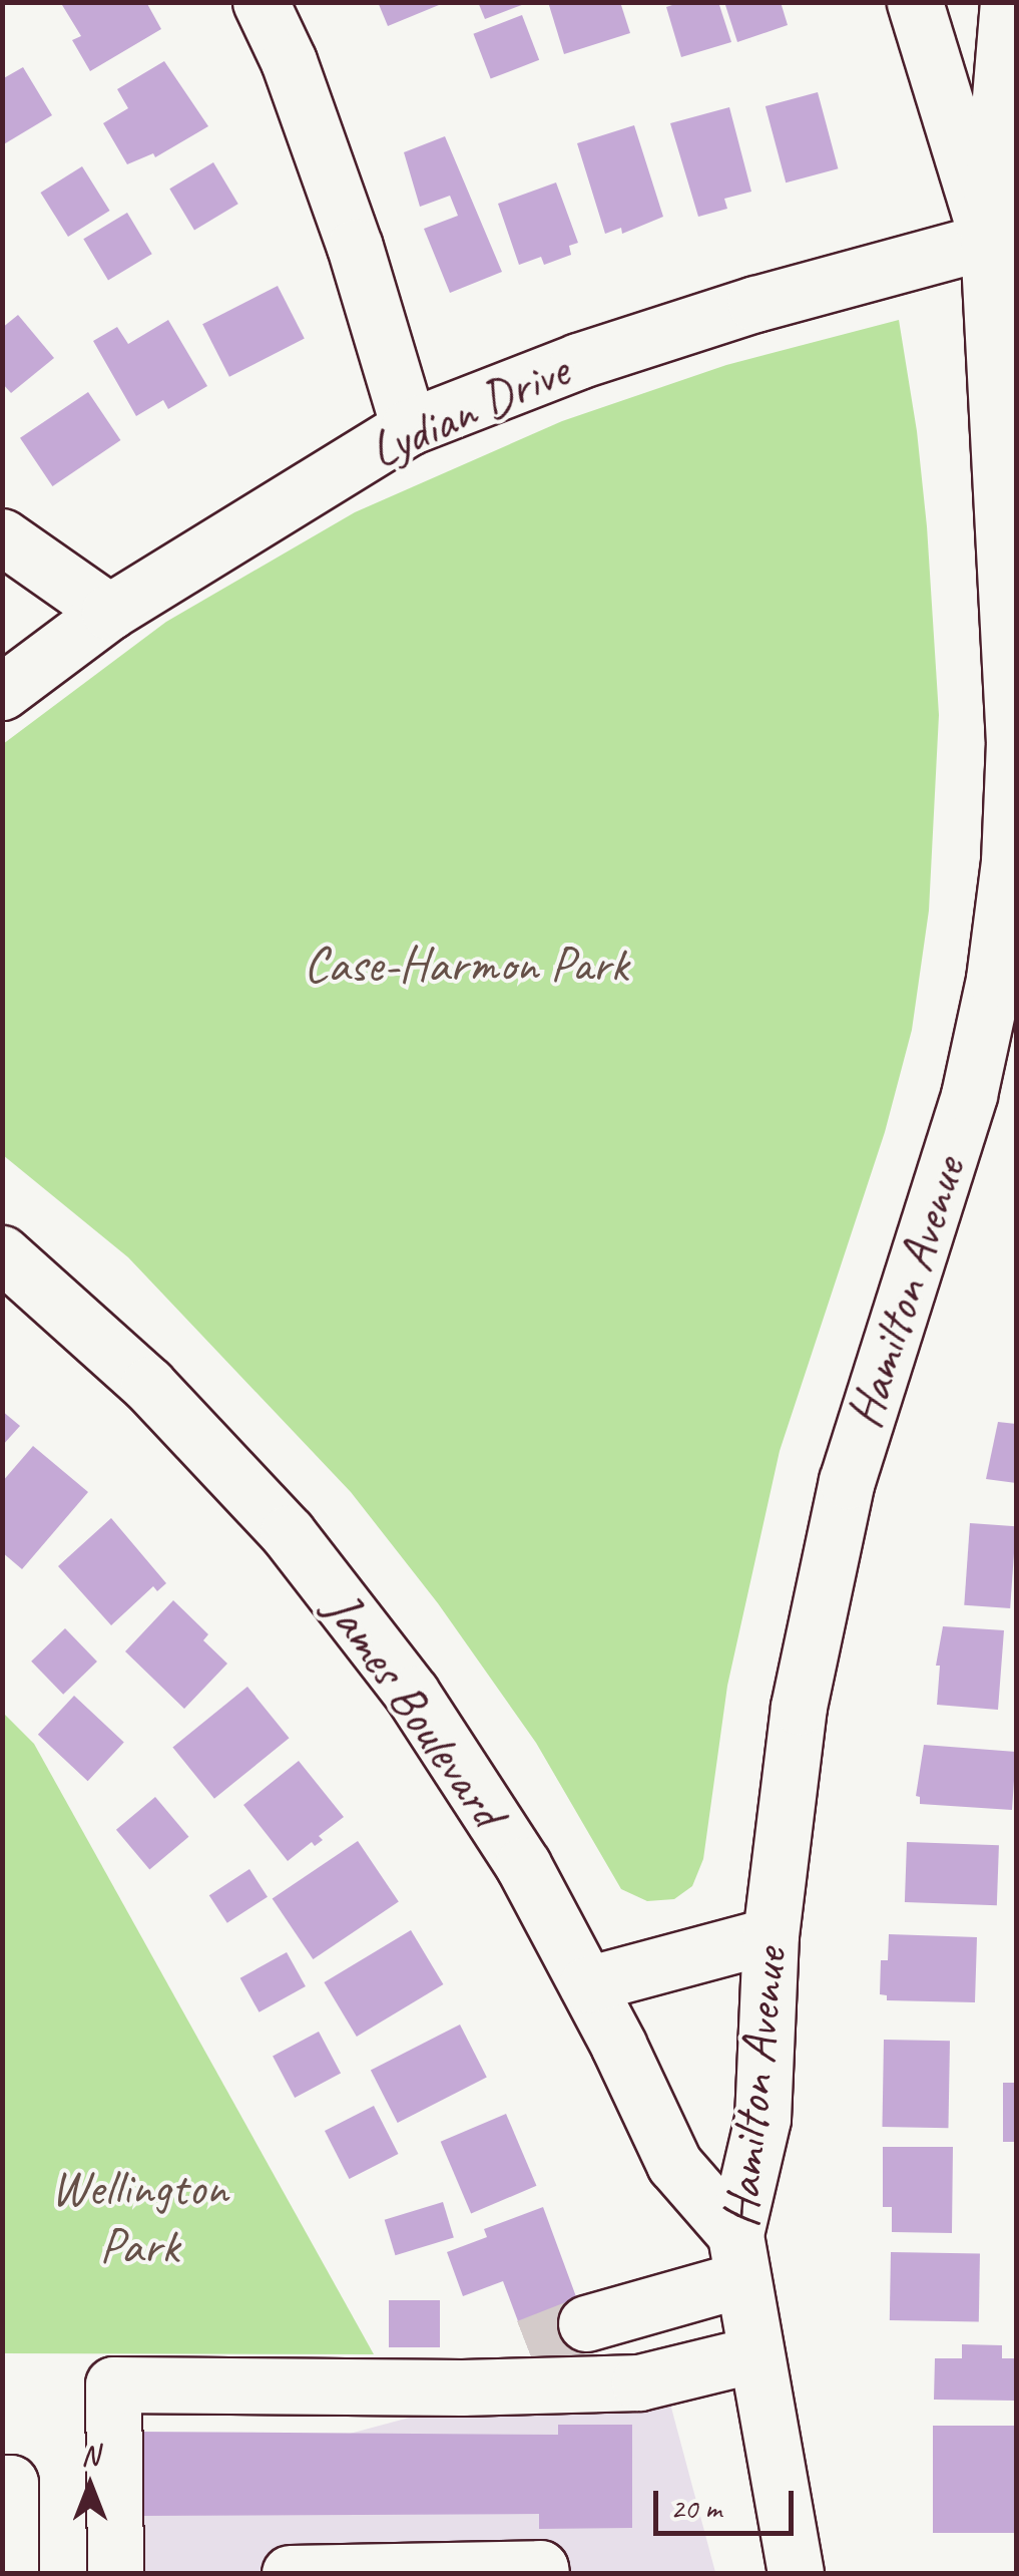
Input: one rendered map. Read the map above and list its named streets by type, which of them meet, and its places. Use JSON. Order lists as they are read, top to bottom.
{
  "streets": {
    "street": ["Lydian Drive", "Hamilton Avenue", "James Boulevard"]
  },
  "crossings": [
    ["Lydian Drive", "Hamilton Avenue"],
    ["Hamilton Avenue", "James Boulevard"]
  ],
  "parks": ["Case-Harmon Park", "Wellington Park"],
  "scale_bar": "20 m",
  "north": "top"
}
